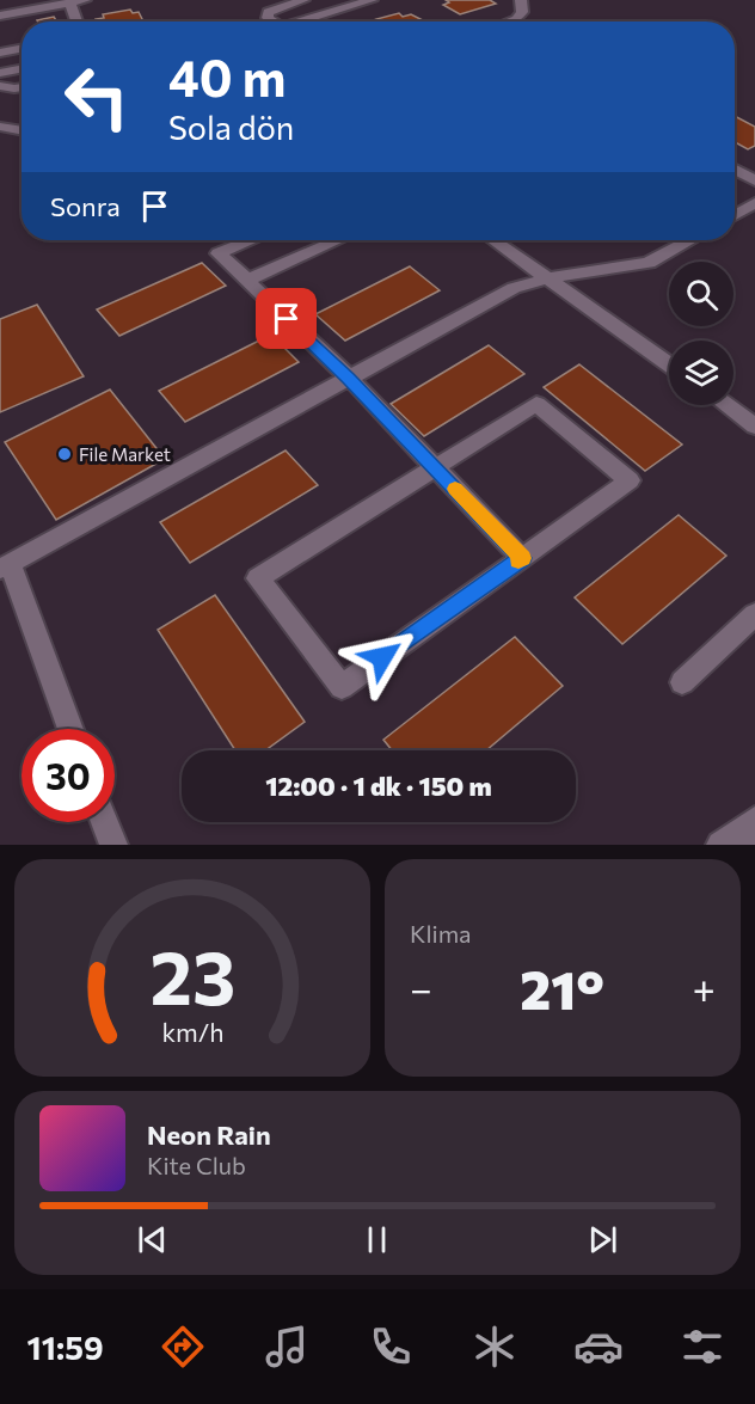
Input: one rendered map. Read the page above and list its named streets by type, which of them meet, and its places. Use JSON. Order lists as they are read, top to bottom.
{
  "places": ["File Market"],
  "page": {
    "turn": ["40 m", "Sola dön"],
    "then": "Sonra",
    "limit": "30",
    "trip": "12:00 · 1 dk · 150 m",
    "tile": "Klima",
    "heat": ["−", "21°", "+"],
    "song": ["Neon Rain", "Kite Club"],
    "tabs": "11:59",
    "gauge": ["23", "km/h"]
  }
}
